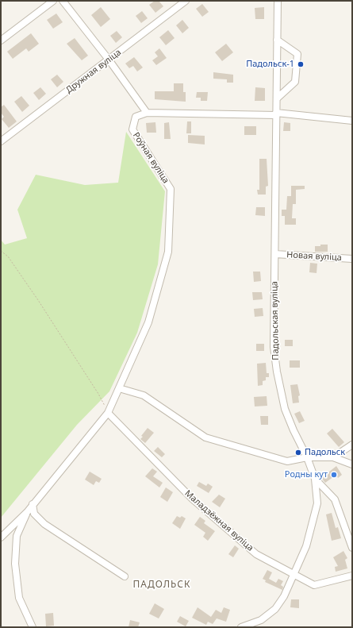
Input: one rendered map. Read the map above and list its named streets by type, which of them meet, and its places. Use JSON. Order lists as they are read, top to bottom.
{
  "streets": {
    "street": [
      "Дружная вуліца",
      "Роўная вуліца",
      "Новая вуліца",
      "Падольская вуліца",
      "Маладзёжная вуліца"
    ]
  },
  "crossings": [
    ["Новая вуліца", "Падольская вуліца"]
  ],
  "districts": ["ПАДОЛЬСК"],
  "places": ["Падольск-1", "Падольск", "Родны кут"]
}
